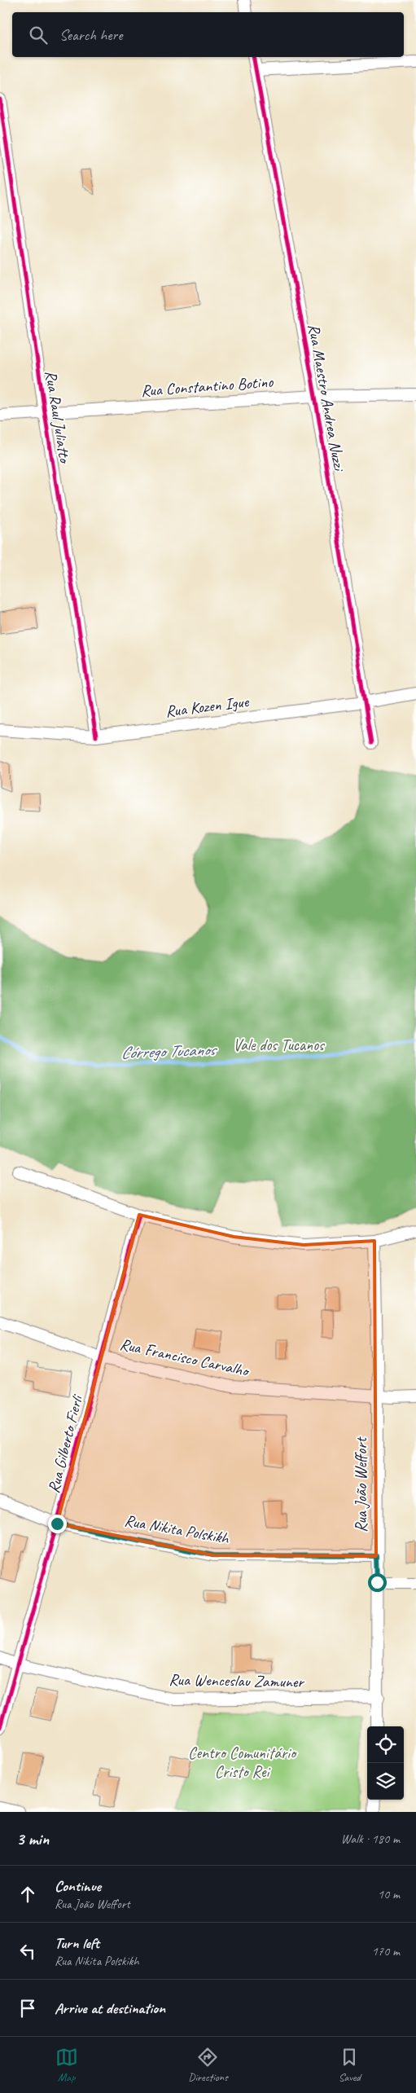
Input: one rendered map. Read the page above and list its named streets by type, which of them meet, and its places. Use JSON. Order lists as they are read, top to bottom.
{
  "streets": {
    "street": [
      "Rua Constantino Botino",
      "Rua Maestro Andrea Nuzzi",
      "Rua Raul Juliatto",
      "Rua Kozen Igue",
      "Rua Francisco Carvalho",
      "Rua Gilberto Fierli",
      "Rua João Weffort",
      "Rua Nikita Polskikh",
      "Rua Wenceslau Zamuner"
    ]
  },
  "crossings": [
    ["Rua Constantino Botino", "Rua Maestro Andrea Nuzzi"],
    ["Rua Constantino Botino", "Rua Raul Juliatto"],
    ["Rua Maestro Andrea Nuzzi", "Rua Kozen Igue"],
    ["Rua Raul Juliatto", "Rua Kozen Igue"],
    ["Rua Francisco Carvalho", "Rua Gilberto Fierli"],
    ["Rua Francisco Carvalho", "Rua João Weffort"],
    ["Rua Gilberto Fierli", "Rua Nikita Polskikh"],
    ["Rua Gilberto Fierli", "Rua Wenceslau Zamuner"],
    ["Rua João Weffort", "Rua Nikita Polskikh"],
    ["Rua João Weffort", "Rua Wenceslau Zamuner"]
  ],
  "water": ["Córrego Tucanos"],
  "parks": ["Vale dos Tucanos", "Centro Comunitário Cristo Rei"],
  "page": {
    "search": "Search here",
    "heading": ["3 min", "Walk · 180 m"],
    "list": [
      ["Continue", "Rua João Weffort", "10 m"],
      ["Turn left", "Rua Nikita Polskikh", "170 m"],
      "Arrive at destination"
    ],
    "nav": ["Map", "Directions", "Saved"]
  }
}
